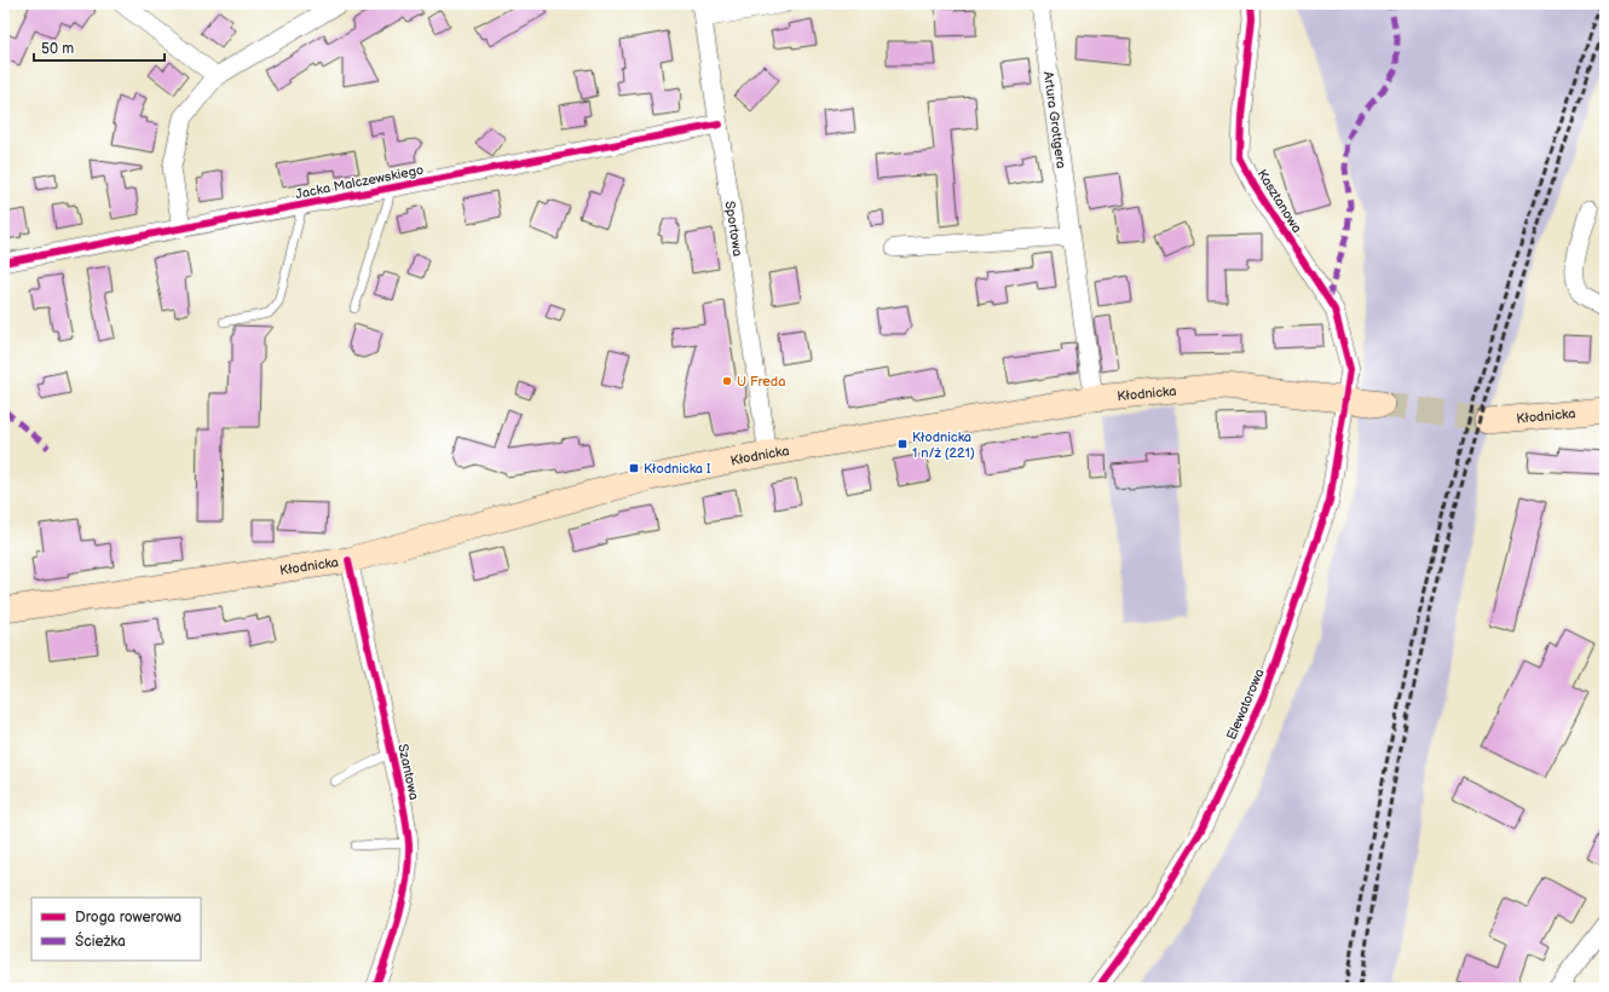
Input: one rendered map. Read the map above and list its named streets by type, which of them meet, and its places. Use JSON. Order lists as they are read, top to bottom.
{
  "streets": {
    "main road": ["Kłodnicka"],
    "street": [
      "Artura Grottgera",
      "Jacka Malczewskiego",
      "Kasztanowa",
      "Sportowa",
      "Elewatorowa",
      "Szantowa"
    ]
  },
  "crossings": [
    ["Artura Grottgera", "Kłodnicka"],
    ["Jacka Malczewskiego", "Sportowa"],
    ["Kasztanowa", "Kłodnicka"],
    ["Kasztanowa", "Elewatorowa"],
    ["Sportowa", "Kłodnicka"],
    ["Kłodnicka", "Elewatorowa"],
    ["Kłodnicka", "Szantowa"]
  ],
  "places": {
    "other": ["U Freda"],
    "transit": ["Kłodnicka 1 n/ż (221)", "Kłodnicka I"]
  },
  "legend": ["Droga rowerowa", "Ścieżka"],
  "scale_bar": "50 m"
}
